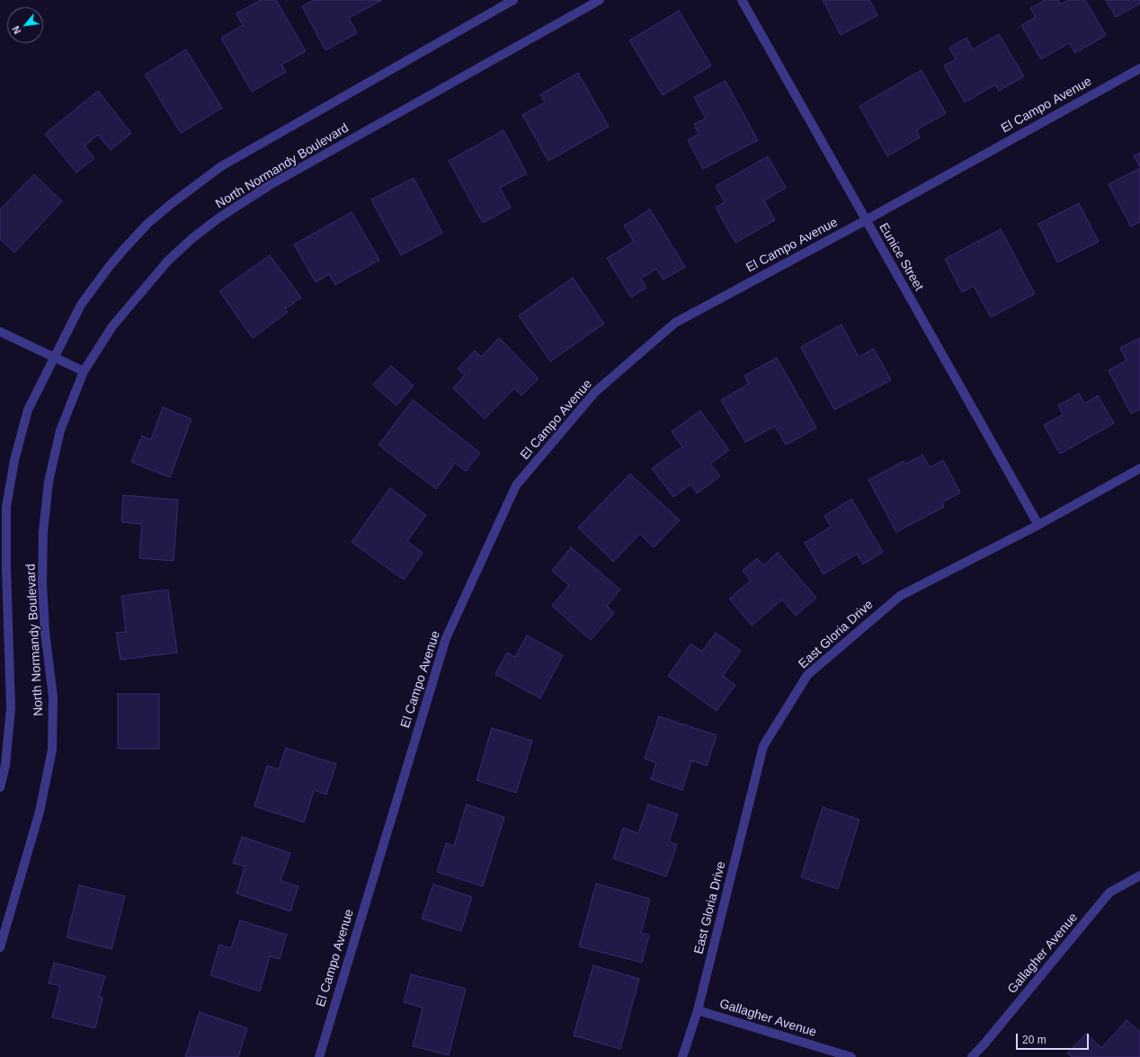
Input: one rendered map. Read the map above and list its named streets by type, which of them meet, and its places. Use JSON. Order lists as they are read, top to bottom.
{
  "streets": {
    "street": [
      "El Campo Avenue",
      "North Normandy Boulevard",
      "Eunice Street",
      "East Gloria Drive",
      "Gallagher Avenue"
    ]
  },
  "crossings": [
    ["El Campo Avenue", "Eunice Street"],
    ["Eunice Street", "East Gloria Drive"],
    ["East Gloria Drive", "Gallagher Avenue"]
  ],
  "scale_bar": "20 m",
  "north": "bottom left"
}
